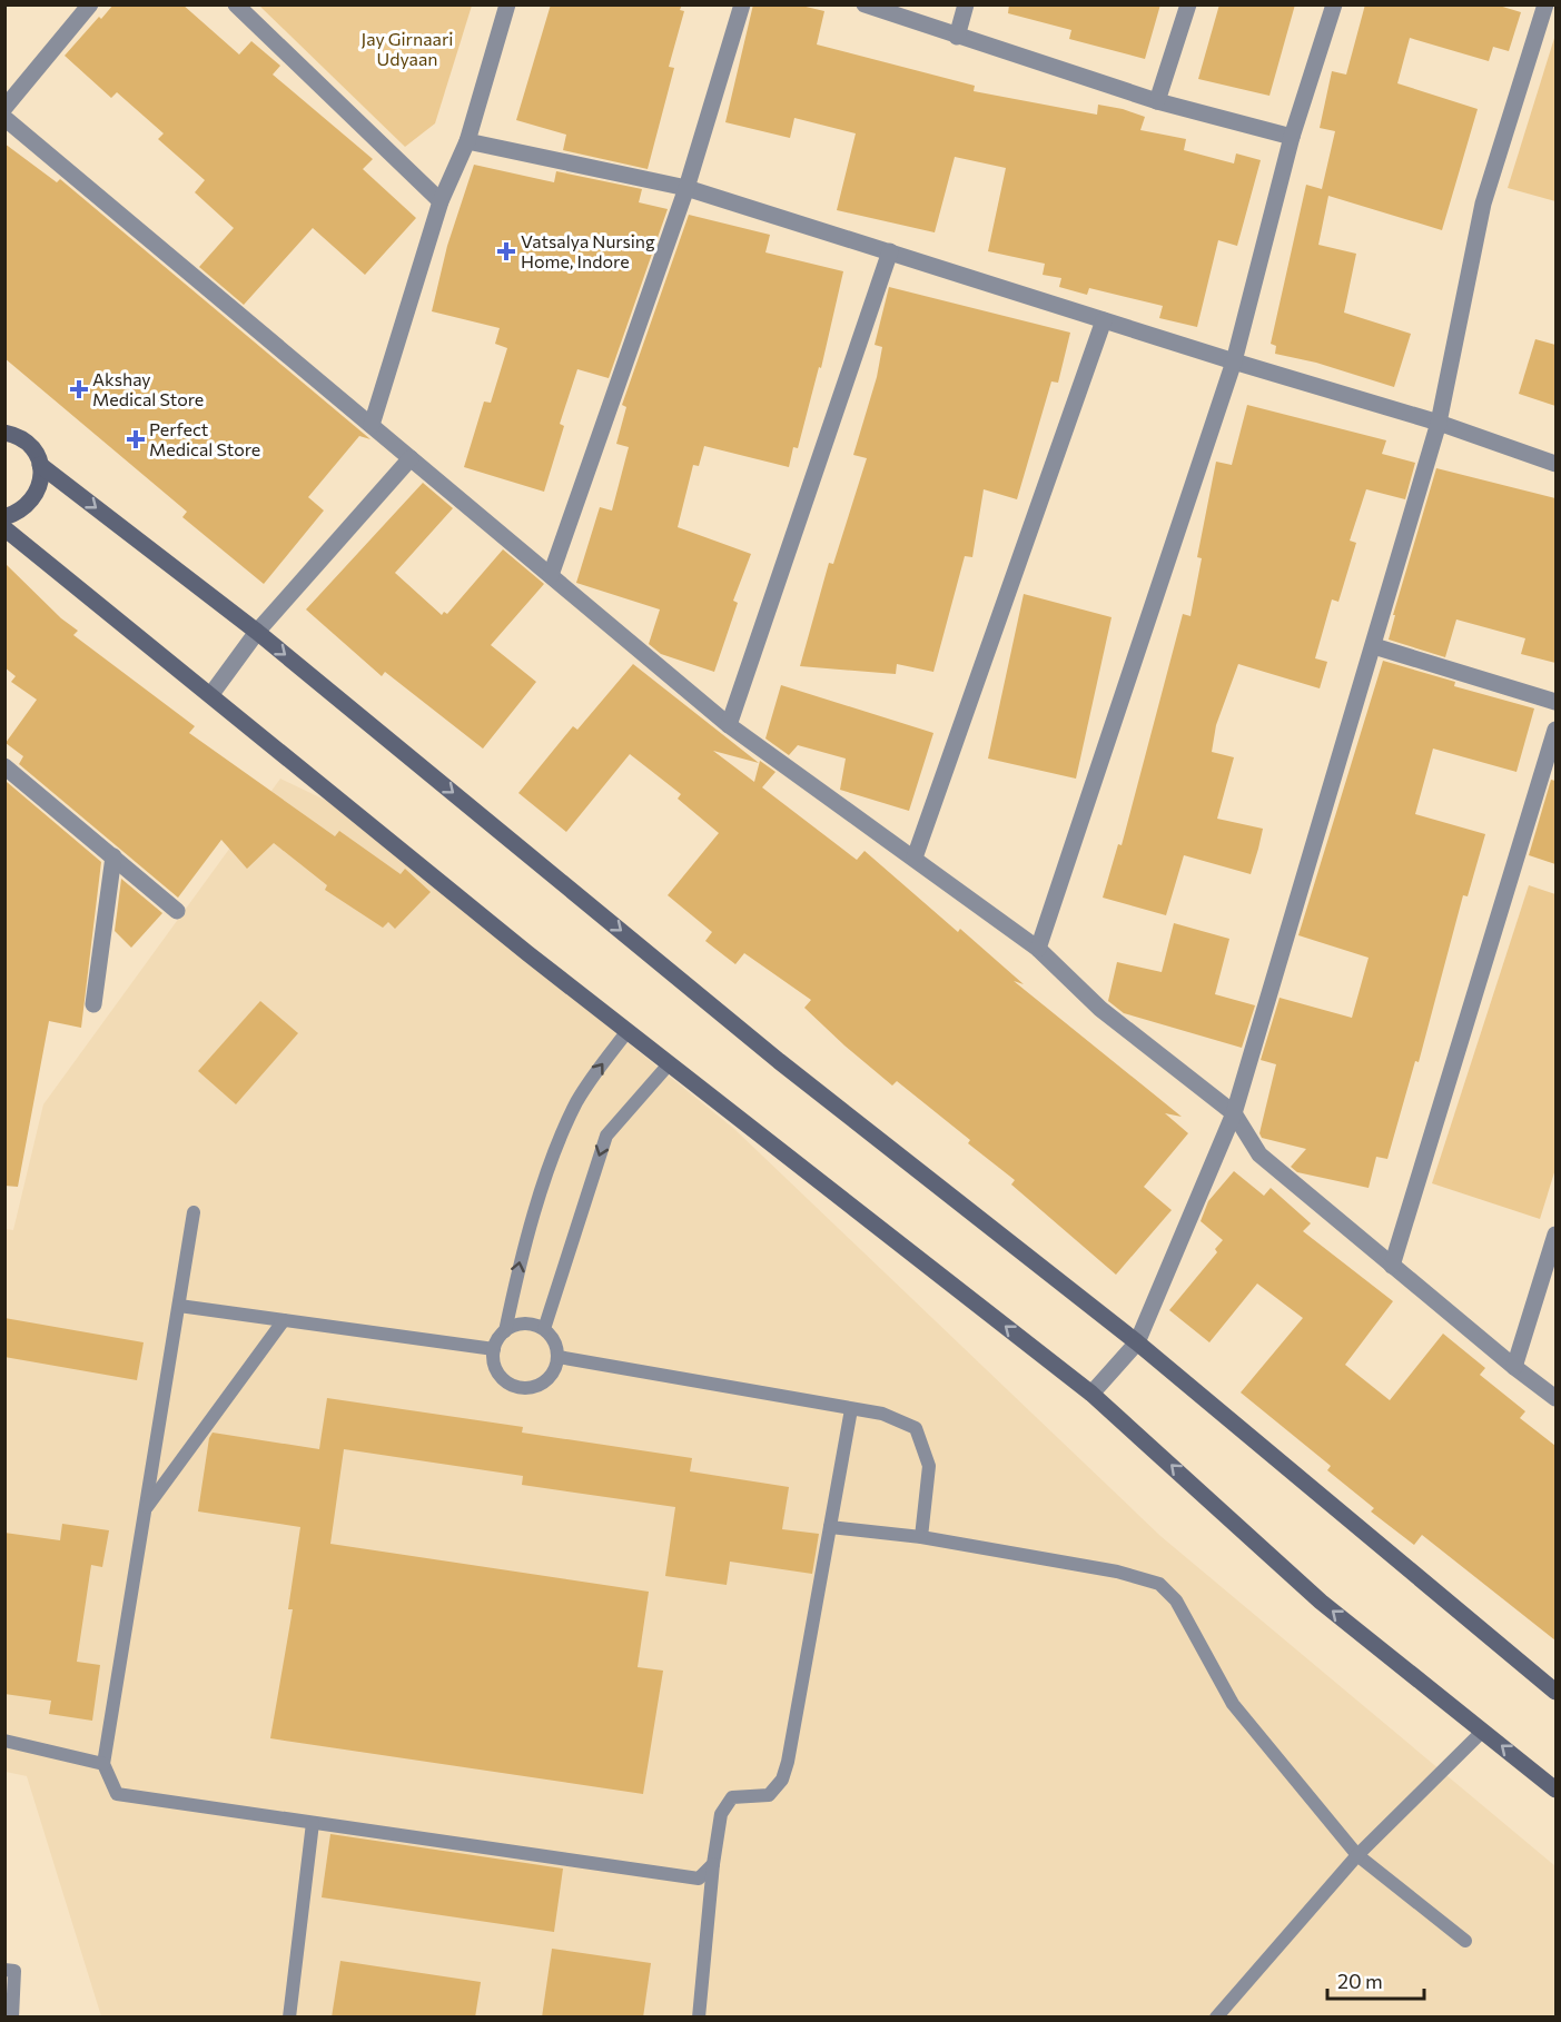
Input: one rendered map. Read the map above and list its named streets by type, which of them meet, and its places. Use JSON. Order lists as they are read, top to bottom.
{
  "parks": ["Jay Girnaari Udyaan"],
  "places": {
    "health": ["Vatsalya Nursing Home, Indore", "Akshay Medical Store", "Perfect Medical Store"]
  },
  "scale_bar": "20 m"
}
